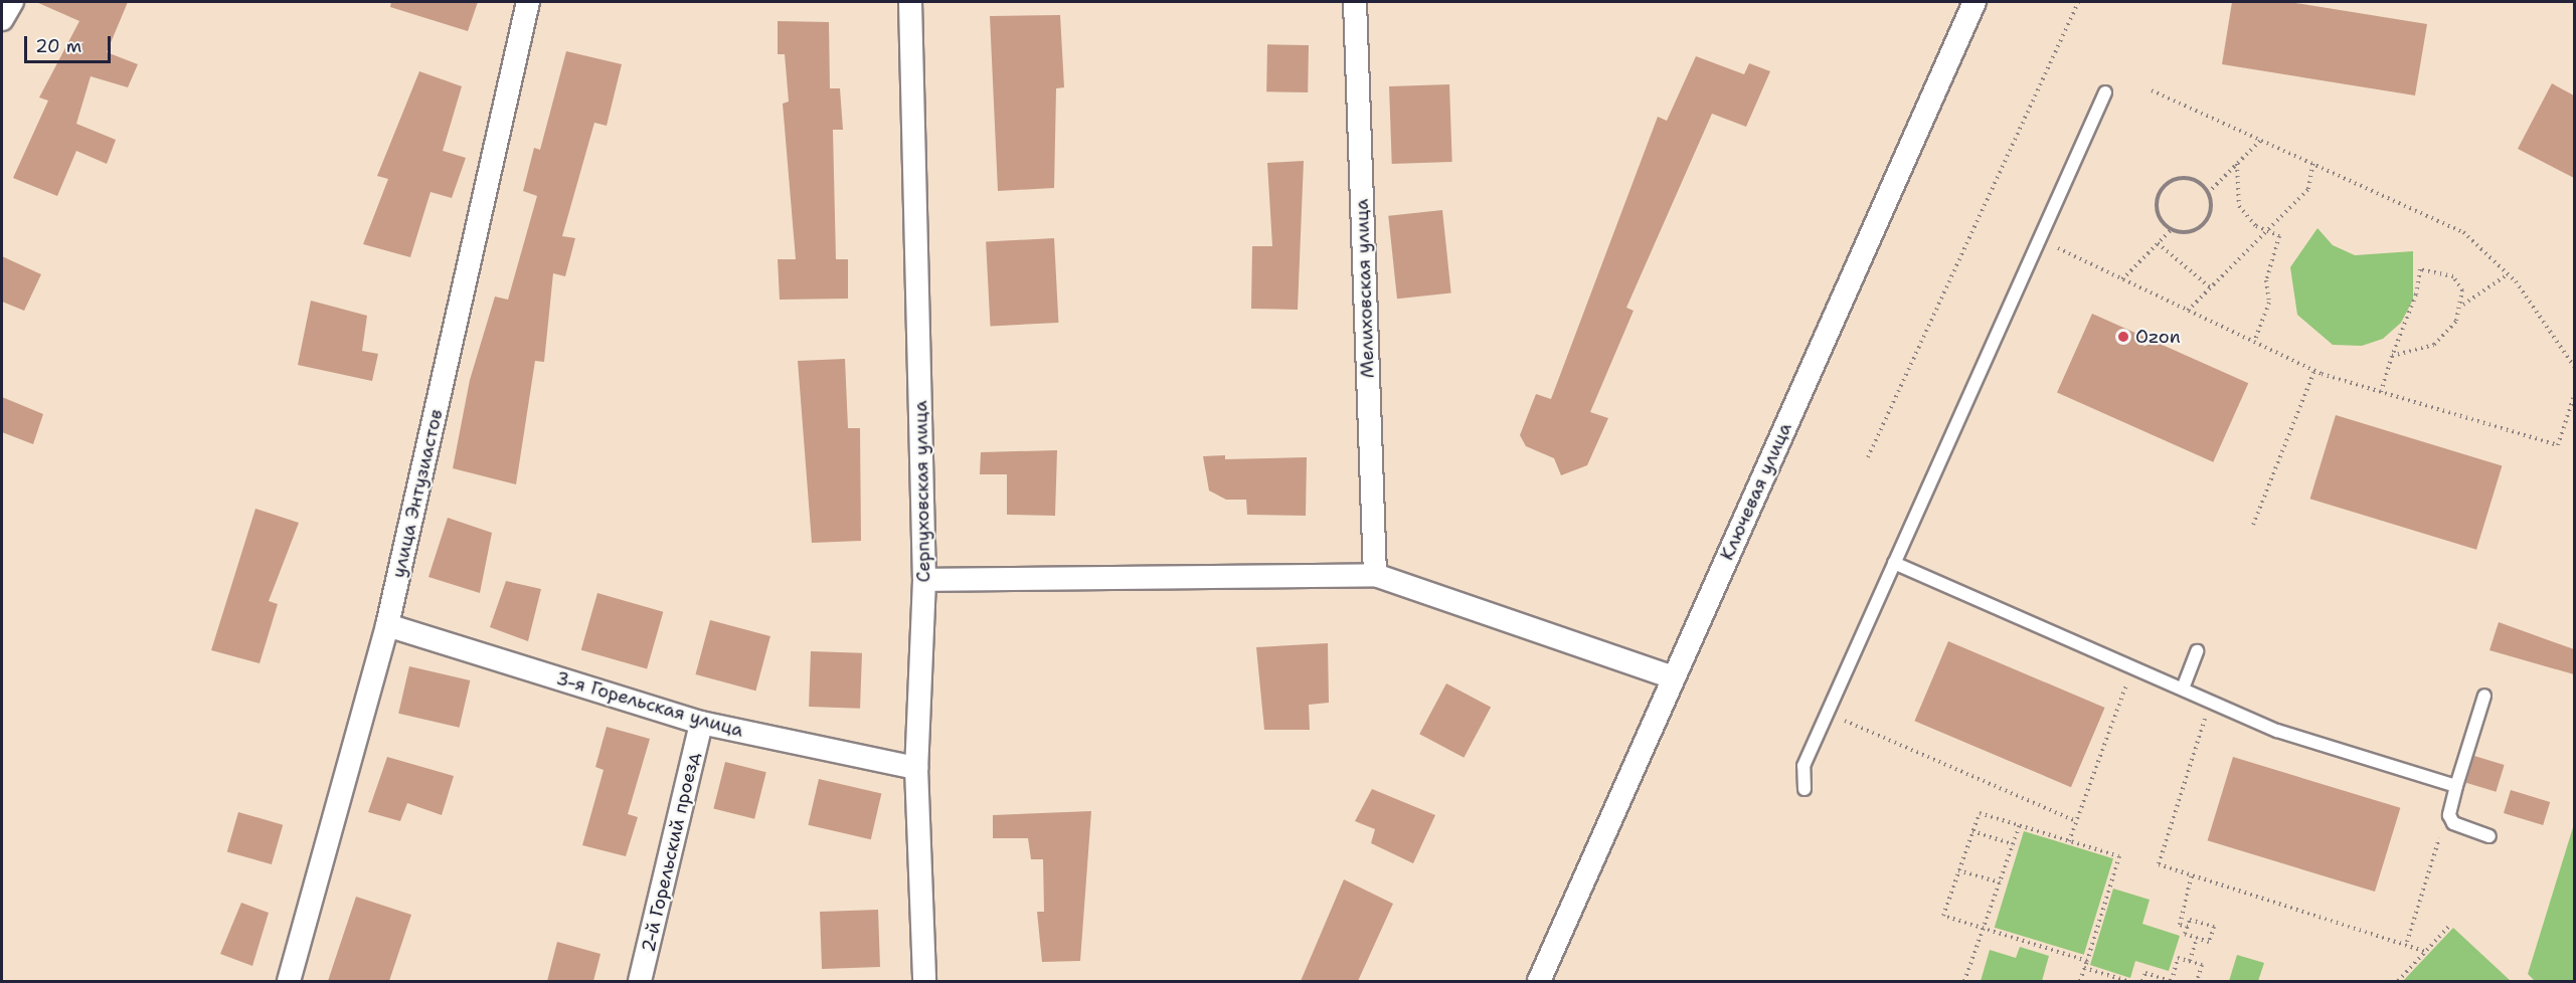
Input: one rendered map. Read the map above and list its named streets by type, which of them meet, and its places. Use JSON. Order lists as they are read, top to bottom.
{
  "streets": {
    "street": [
      "Мелиховская улица",
      "Серпуховская улица",
      "Ключевая улица",
      "улица Энтузиастов",
      "3-я Горельская улица",
      "2-й Горельский проезд"
    ]
  },
  "crossings": [
    ["Серпуховская улица", "3-я Горельская улица"],
    ["улица Энтузиастов", "3-я Горельская улица"],
    ["3-я Горельская улица", "2-й Горельский проезд"]
  ],
  "places": ["Ozon"],
  "scale_bar": "20 m"
}
